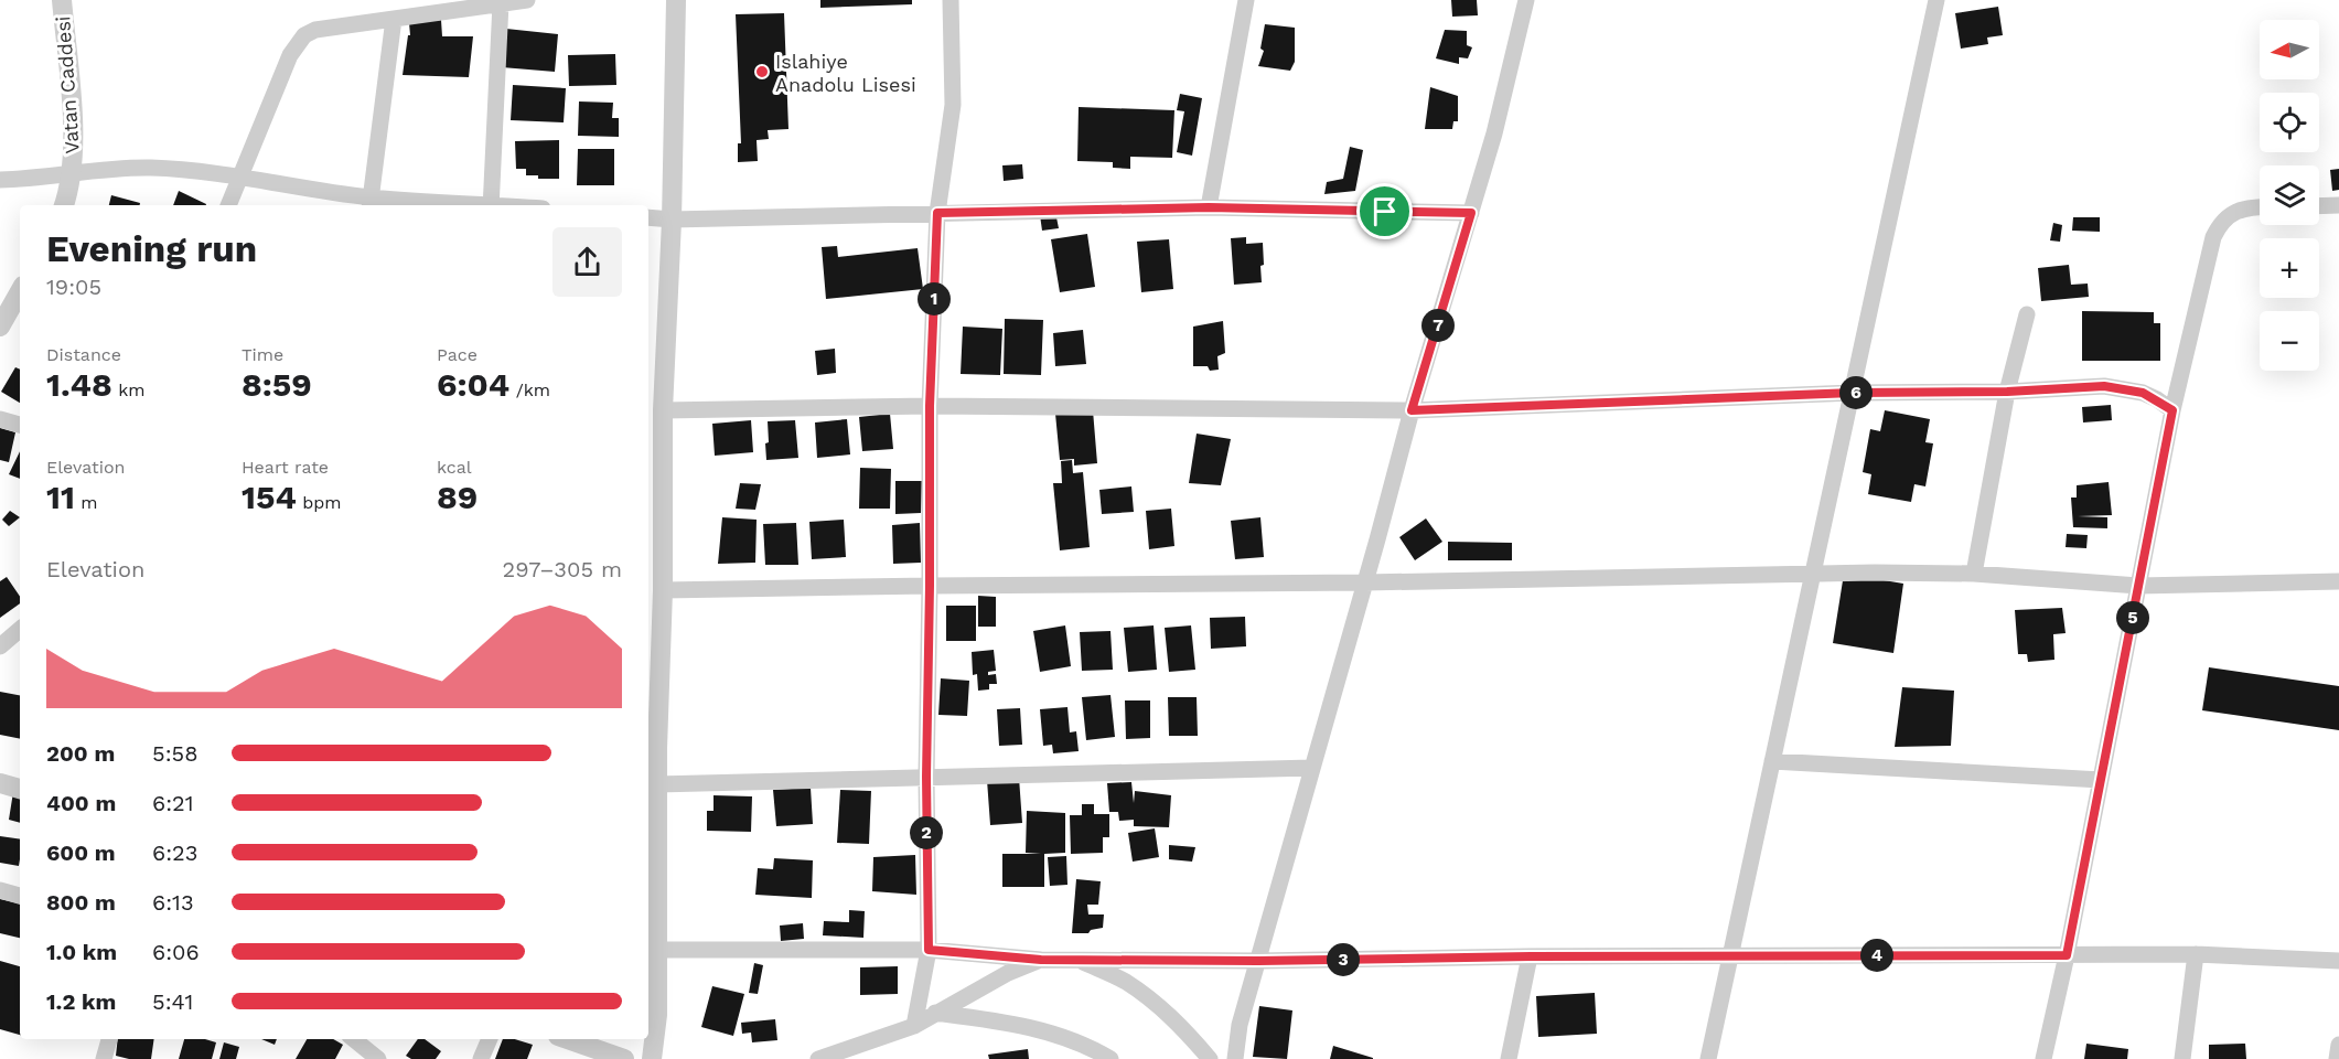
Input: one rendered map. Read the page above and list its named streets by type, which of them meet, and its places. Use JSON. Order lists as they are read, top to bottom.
{
  "streets": {
    "street": ["Vatan Caddesi"]
  },
  "places": ["Islahiye Anadolu Lisesi"],
  "north": "left",
  "page": {
    "map_buttons": ["+", "−"],
    "heading": ["Evening run", "19:05"],
    "pins": [
      "1",
      "7",
      "6",
      "5",
      "2",
      "4",
      "3"
    ],
    "stats": [
      ["Distance", "1.48 km"],
      ["Time", "8:59"],
      ["Pace", "6:04 /km"],
      ["Elevation", "11 m"],
      ["Heart rate", "154 bpm"],
      ["kcal", "89"]
    ],
    "chart": ["Elevation", "297–305 m"],
    "list": [
      {
        "name": "200 m",
        "note": "5:58"
      },
      {
        "name": "400 m",
        "note": "6:21"
      },
      {
        "name": "600 m",
        "note": "6:23"
      },
      {
        "name": "800 m",
        "note": "6:13"
      },
      {
        "name": "1.0 km",
        "note": "6:06"
      },
      {
        "name": "1.2 km",
        "note": "5:41"
      }
    ]
  }
}
